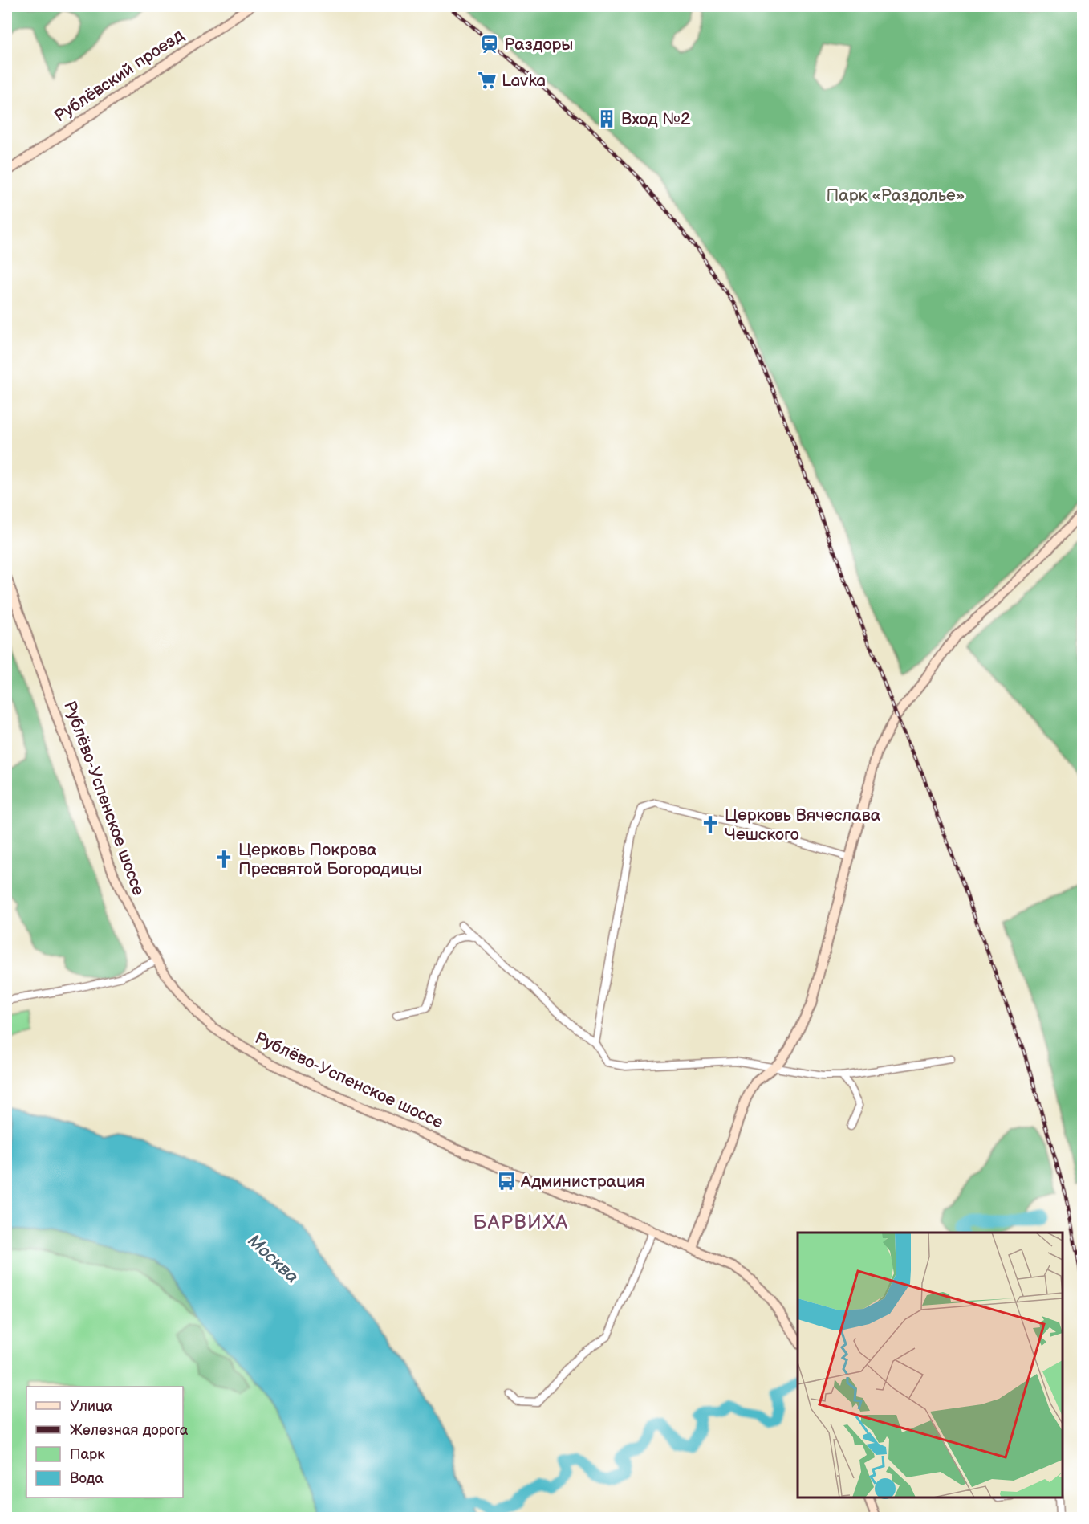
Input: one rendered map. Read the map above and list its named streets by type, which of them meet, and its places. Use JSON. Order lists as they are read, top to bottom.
{
  "streets": {
    "main road": ["Рублёвский проезд", "Рублёво-Успенское шоссе"]
  },
  "districts": ["БАРВИХА"],
  "water": ["Москва"],
  "parks": ["Парк «Раздолье»"],
  "places": {
    "station": ["Раздоры"],
    "supermarket": ["Lavka"],
    "building": ["Вход №2"],
    "church": ["Церковь Вячеслава Чешского", "Церковь Покрова Пресвятой Богородицы"],
    "bus stop": ["Администрация"]
  },
  "legend": [
    "Улица",
    "Железная дорога",
    "Парк",
    "Вода"
  ]
}
